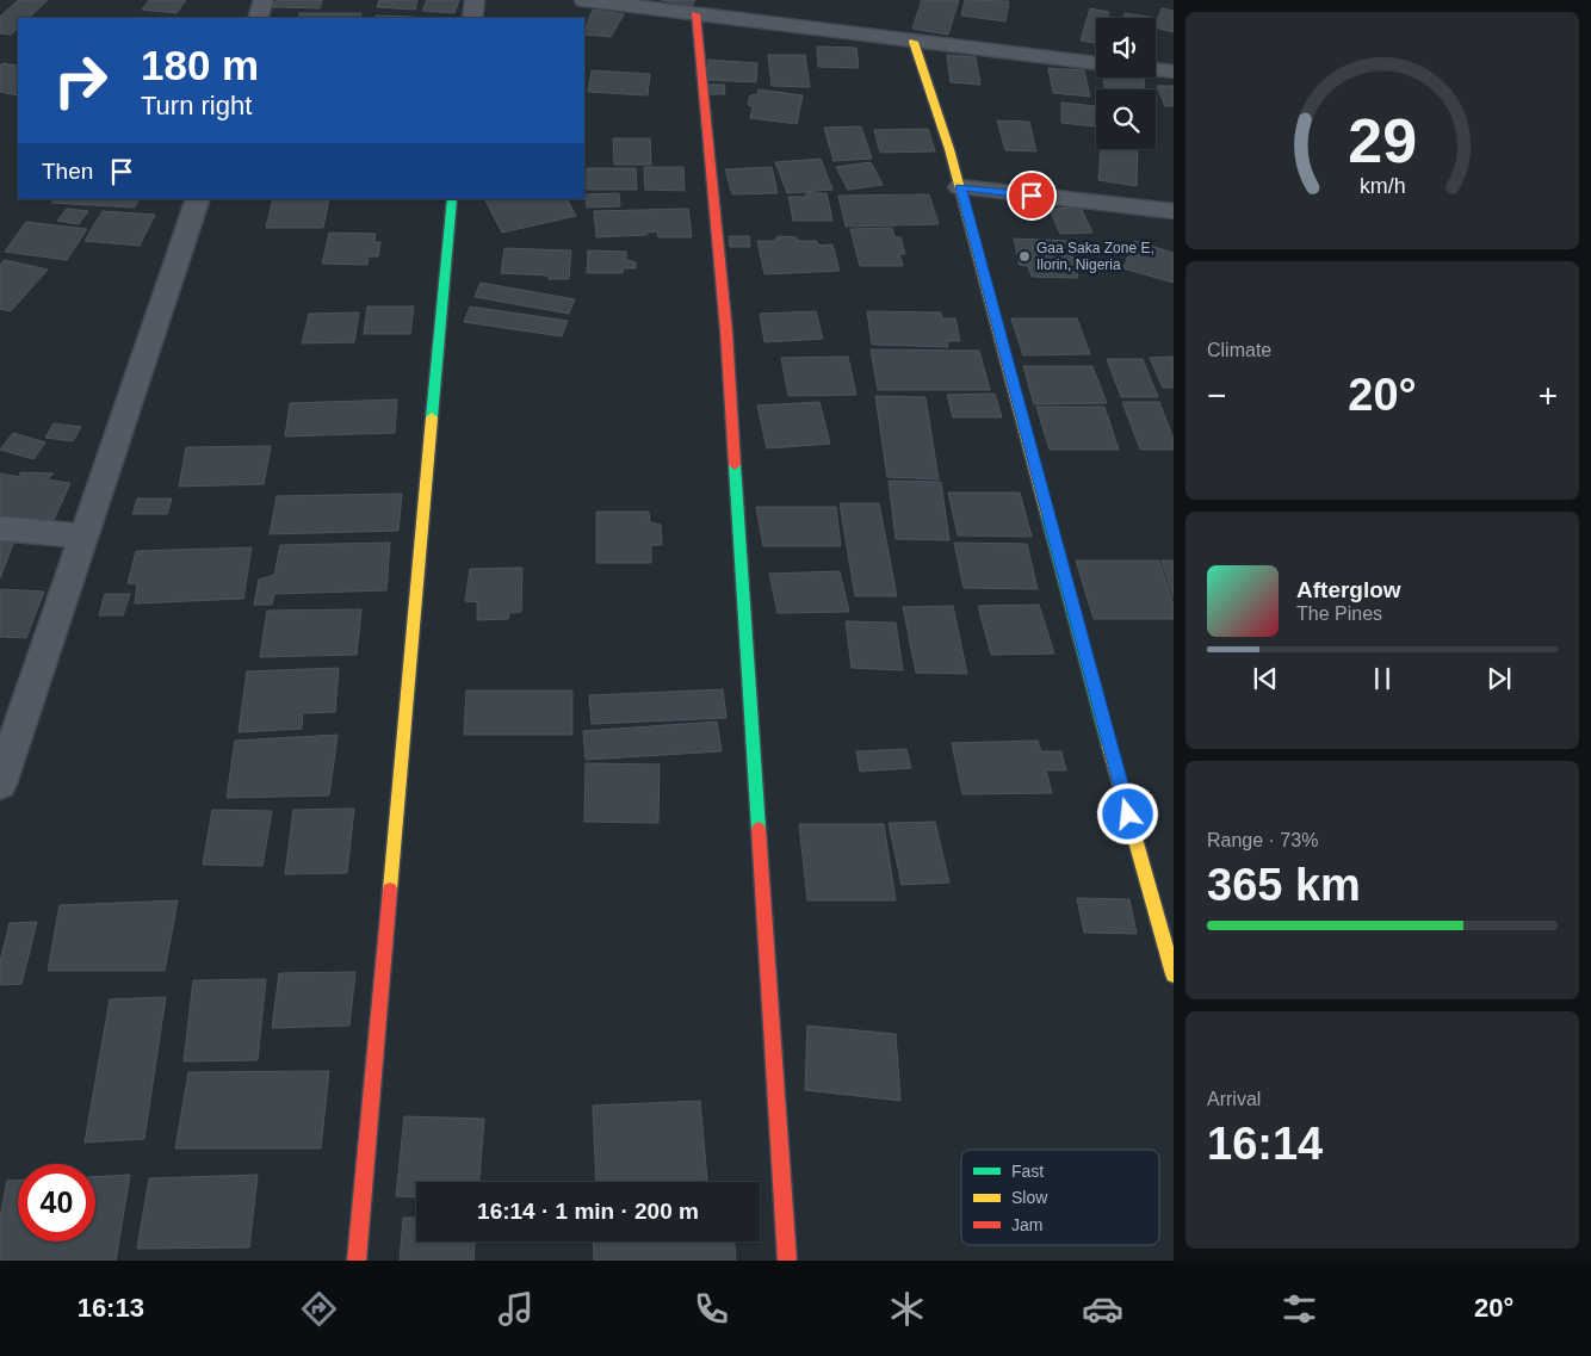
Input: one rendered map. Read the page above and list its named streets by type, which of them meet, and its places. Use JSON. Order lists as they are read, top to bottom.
{
  "places": ["Gaa Saka Zone E, Ilorin, Nigeria"],
  "legend": ["Fast", "Slow", "Jam"],
  "page": {
    "turn": ["180 m", "Turn right"],
    "then": "Then",
    "tile": [
      "Climate",
      ["Range · 73%", "365 km"],
      ["Arrival", "16:14"]
    ],
    "heat": ["−", "20°", "+"],
    "song": ["Afterglow", "The Pines"],
    "limit": "40",
    "trip": "16:14 · 1 min · 200 m",
    "tabs": ["16:13", "20°"],
    "gauge": ["29", "km/h"]
  }
}
